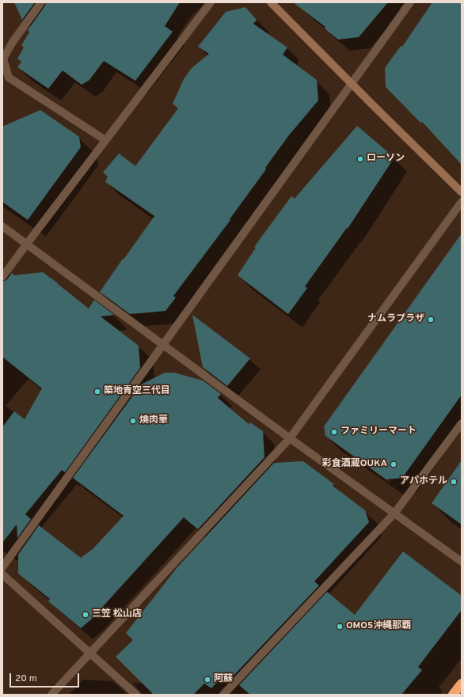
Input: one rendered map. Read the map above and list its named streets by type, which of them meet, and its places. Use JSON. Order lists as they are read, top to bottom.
{
  "places": [
    "ローソン",
    "ナムラプラザ",
    "築地青空三代目",
    "燒肉華",
    "ファミリーマート",
    "彩食酒蔵OUKA",
    "アパホテル",
    "三笠 松山店",
    "OMO5沖縄那覇",
    "阿蘇"
  ],
  "scale_bar": "20 m"
}
